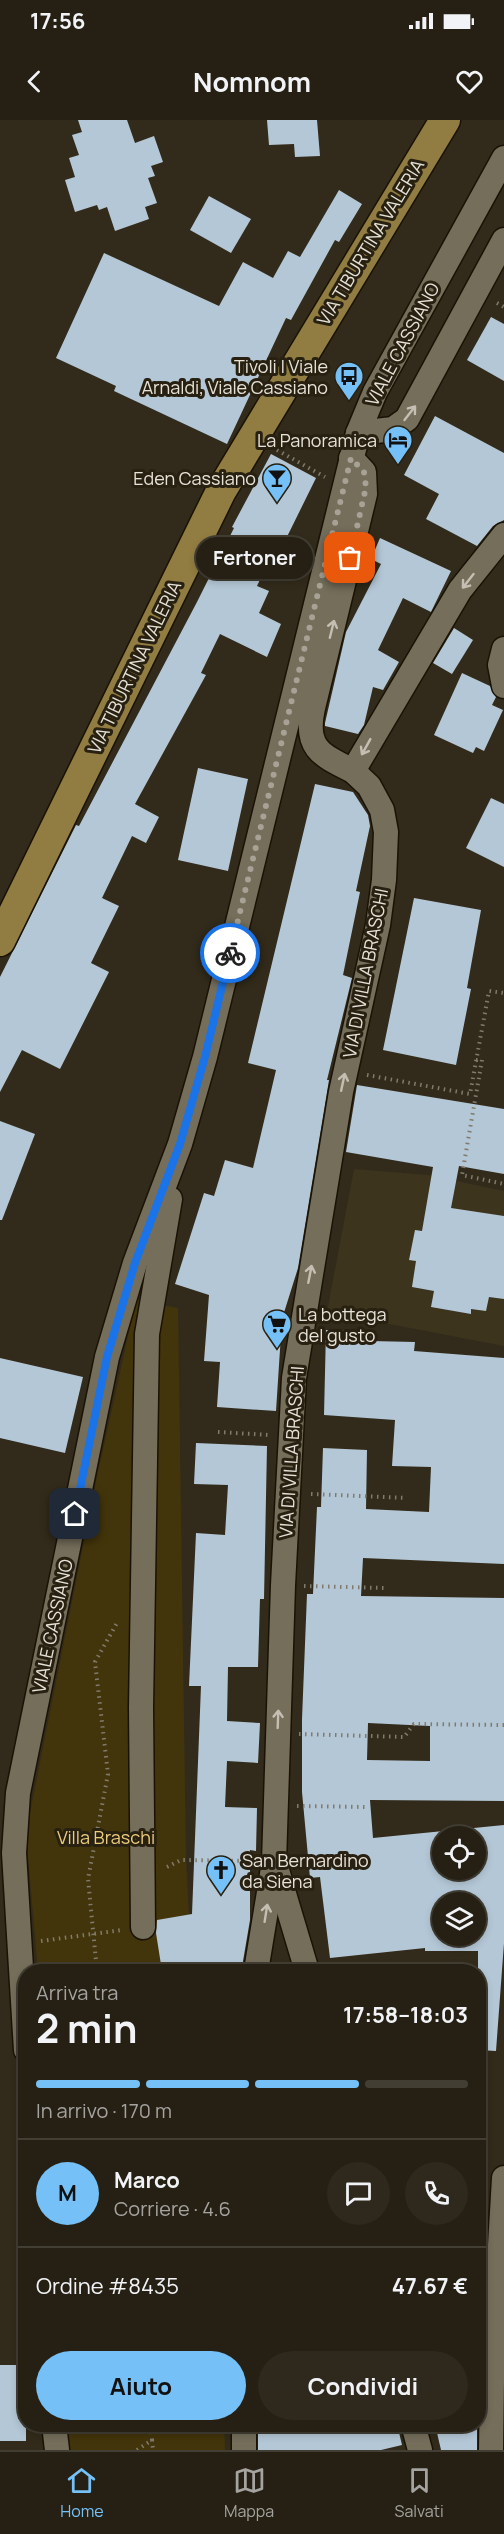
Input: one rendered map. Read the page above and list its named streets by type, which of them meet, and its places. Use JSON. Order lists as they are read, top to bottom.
{
  "streets": {
    "main road": ["VIA TIBURTINA VALERIA"],
    "street": ["VIALE CASSIANO", "VIA DI VILLA BRASCHI"]
  },
  "crossings": [
    ["VIALE CASSIANO", "VIA DI VILLA BRASCHI"]
  ],
  "parks": ["Villa Braschi"],
  "places": {
    "bus stop": ["Tivoli | Viale Arnaldi, Viale Cassiano"],
    "hotel": ["La Panoramica"],
    "bar": ["Eden Cassiano"],
    "other": ["Fertoner"],
    "supermarket": ["La bottega del gusto"],
    "church": ["San Bernardino da Siena"]
  },
  "page": {
    "status": "17:56",
    "header": "Nomnom",
    "bubble": "Fertoner",
    "heading": ["2 min", "Arriva tra", "17:58–18:03"],
    "panel": [
      "Marco",
      "Corriere · 4.6",
      "Ordine #8435",
      "47.67 €"
    ],
    "bar": "In arrivo · 170 m",
    "round": "M",
    "buttons": ["Aiuto", "Condividi"],
    "tabs": ["Home", "Mappa", "Salvati"]
  }
}
